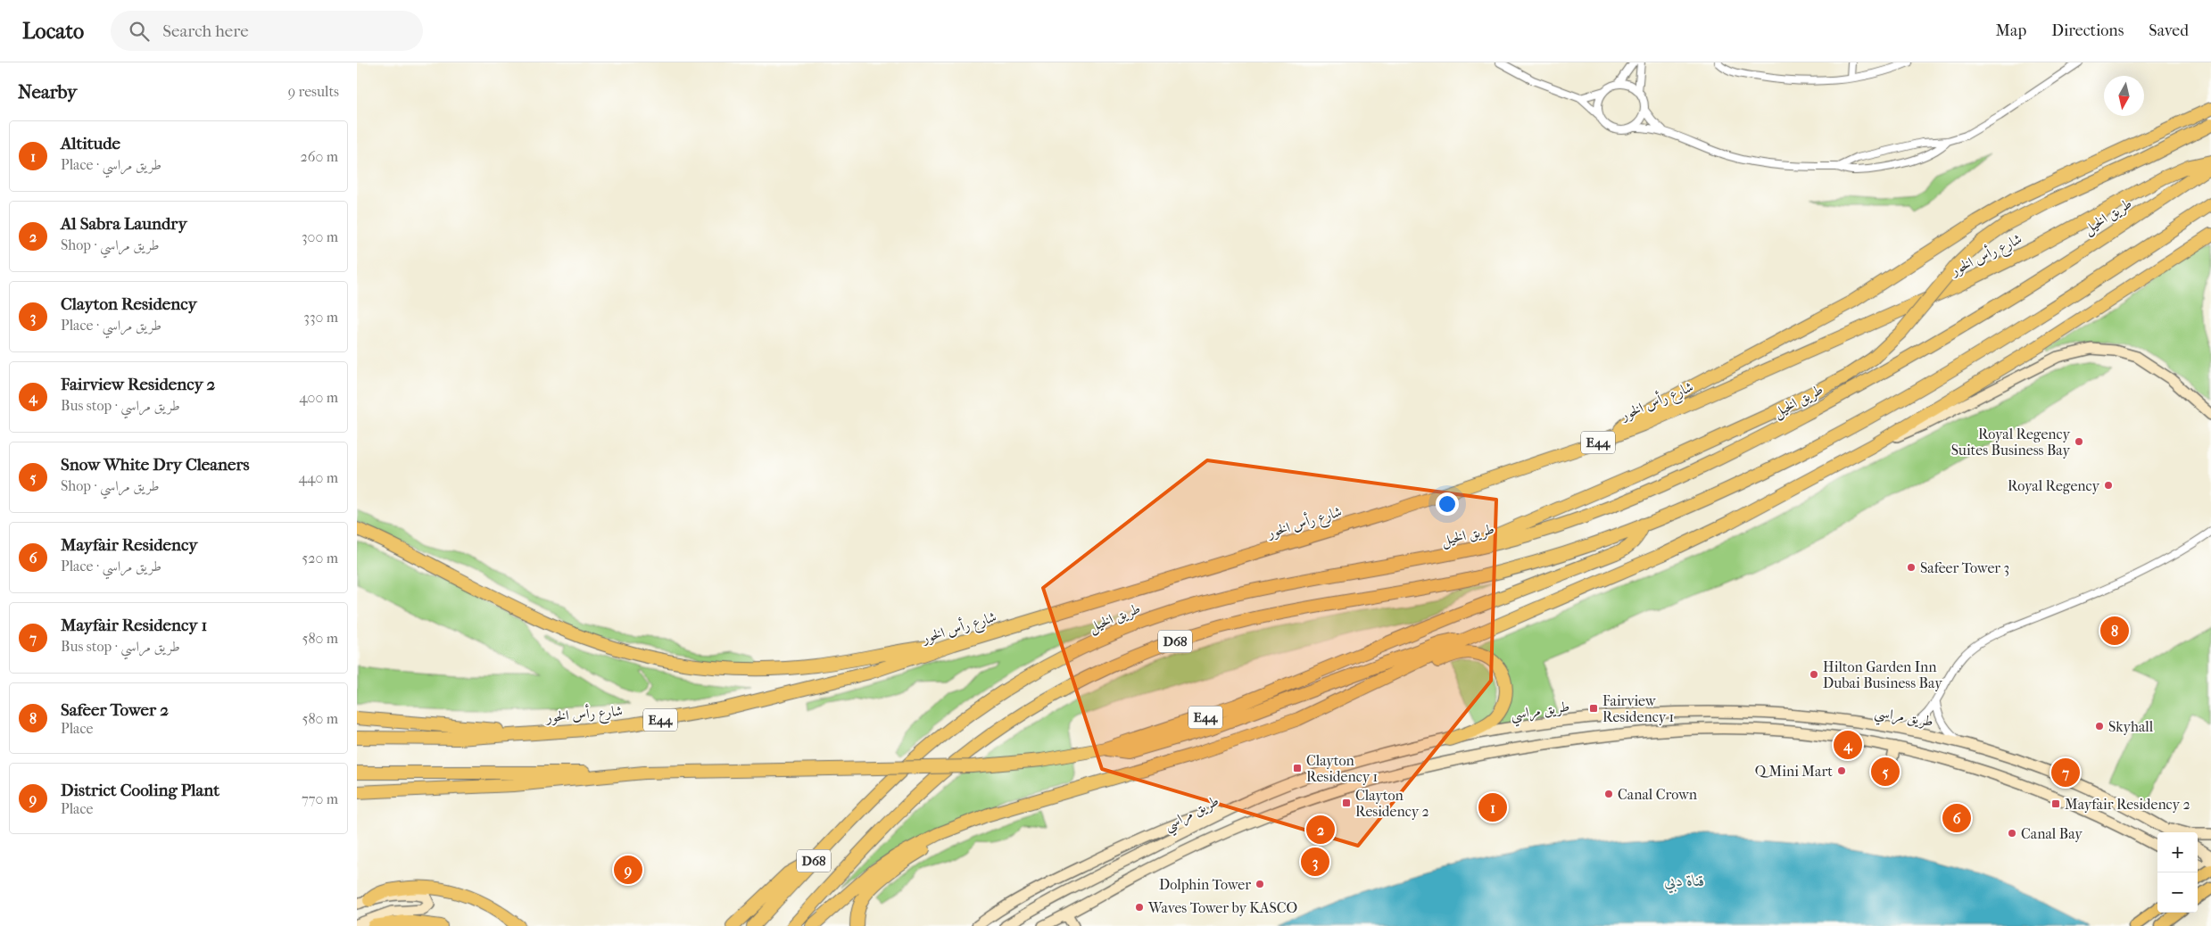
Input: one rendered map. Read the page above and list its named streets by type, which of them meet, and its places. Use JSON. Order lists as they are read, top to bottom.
{
  "streets": {
    "highway": [
      "طريق الخيل",
      "شارع رأس الخور",
      "E44",
      "D68"
    ],
    "street": ["طريق مراسي"]
  },
  "crossings": [
    ["E44", "D68"]
  ],
  "water": ["قناة دبي"],
  "places": {
    "other": [
      "Royal Regency Suites Business Bay",
      "Royal Regency",
      "Safeer Tower 3",
      "Hilton Garden Inn Dubai Business Bay",
      "Skyhall",
      "Q Mini Mart",
      "Canal Crown",
      "Canal Bay",
      "Dolphin Tower",
      "Waves Tower by KASCO"
    ],
    "transit": [
      "Fairview Residency 1",
      "Clayton Residency 1",
      "Clayton Residency 2",
      "Mayfair Residency 2"
    ]
  },
  "north": "bottom",
  "page": {
    "header": "Locato",
    "search": "Search here",
    "nav": ["Map", "Directions", "Saved"],
    "heading": ["Nearby", "9 results"],
    "list": [
      {
        "mark": "1",
        "name": "Altitude",
        "note": "Place · طريق مراسي",
        "value": "260 m"
      },
      {
        "mark": "2",
        "name": "Al Sabra Laundry",
        "note": "Shop · طريق مراسي",
        "value": "300 m"
      },
      {
        "mark": "3",
        "name": "Clayton Residency",
        "note": "Place · طريق مراسي",
        "value": "330 m"
      },
      {
        "mark": "4",
        "name": "Fairview Residency 2",
        "note": "Bus stop · طريق مراسي",
        "value": "400 m"
      },
      {
        "mark": "5",
        "name": "Snow White Dry Cleaners",
        "note": "Shop · طريق مراسي",
        "value": "440 m"
      },
      {
        "mark": "6",
        "name": "Mayfair Residency",
        "note": "Place · طريق مراسي",
        "value": "520 m"
      },
      {
        "mark": "7",
        "name": "Mayfair Residency 1",
        "note": "Bus stop · طريق مراسي",
        "value": "580 m"
      },
      {
        "mark": "8",
        "name": "Safeer Tower 2",
        "note": "Place",
        "value": "580 m"
      },
      {
        "mark": "9",
        "name": "District Cooling Plant",
        "note": "Place",
        "value": "770 m"
      }
    ],
    "pins": [
      "8",
      "4",
      "5",
      "7",
      "1",
      "6",
      "2",
      "3",
      "9"
    ],
    "map_buttons": ["+", "−"]
  }
}
